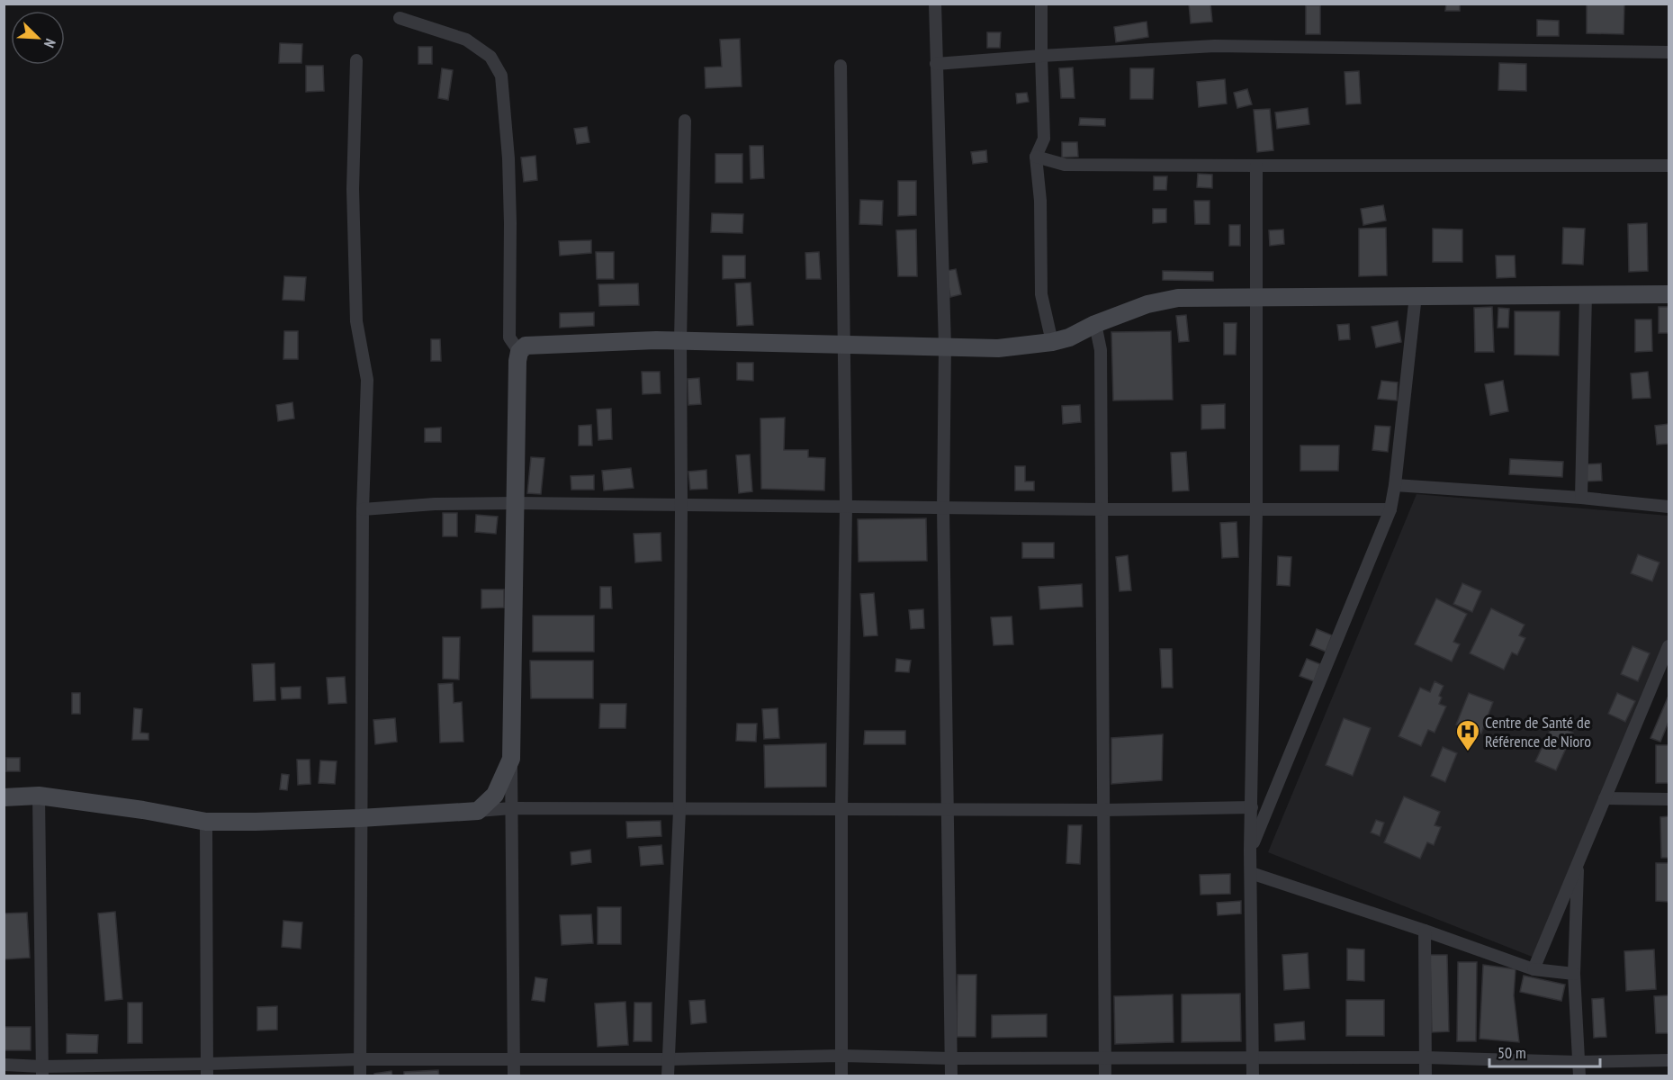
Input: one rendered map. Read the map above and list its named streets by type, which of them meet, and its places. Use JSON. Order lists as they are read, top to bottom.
{
  "places": {
    "hospital": ["Centre de Santé de Référence de Nioro"]
  },
  "scale_bar": "50 m",
  "north": "bottom right"
}
